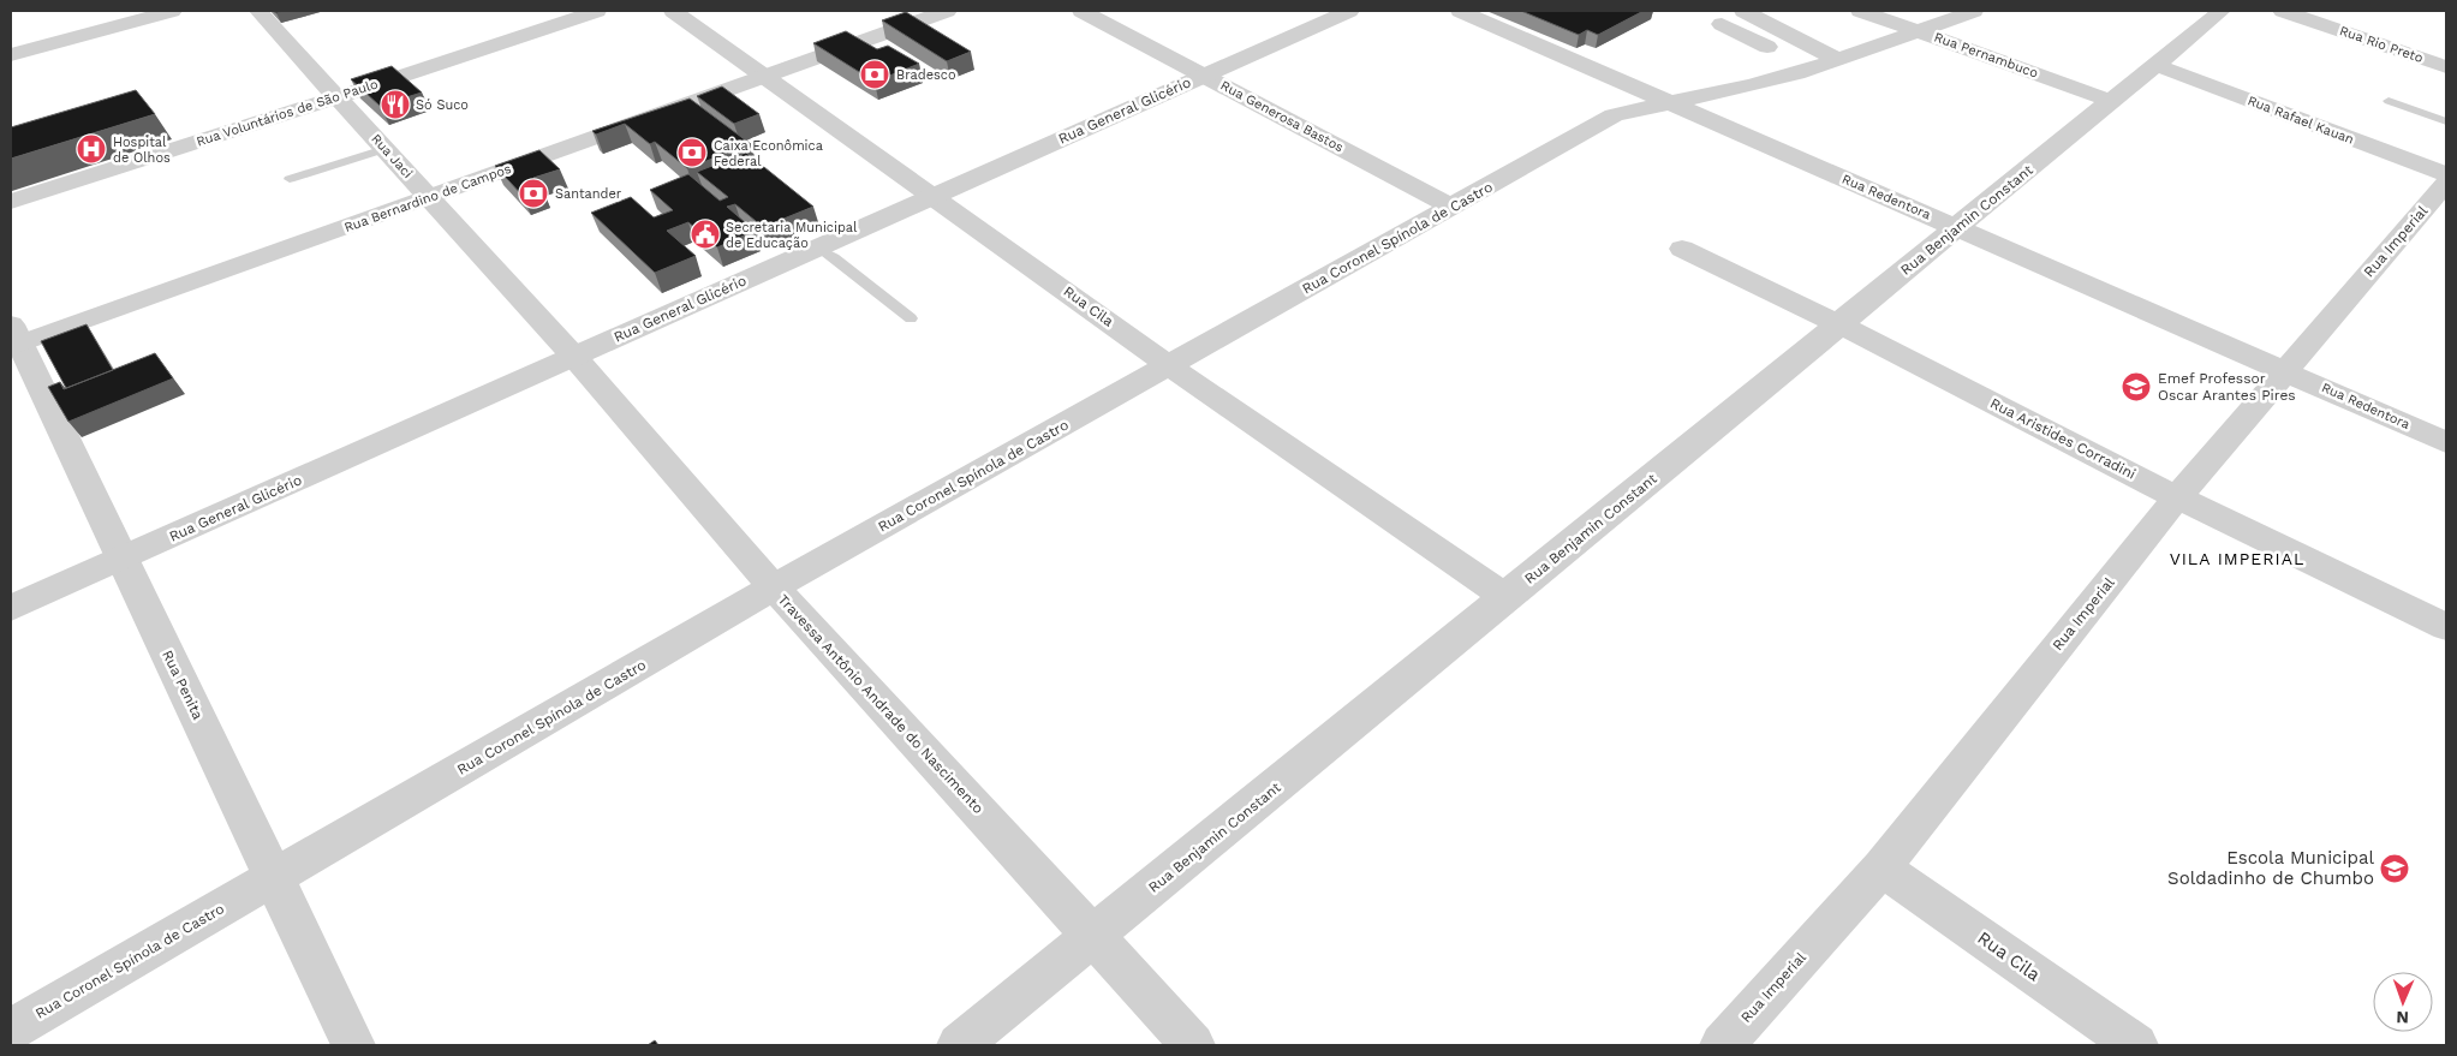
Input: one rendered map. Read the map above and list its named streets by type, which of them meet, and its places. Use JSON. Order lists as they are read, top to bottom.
{
  "streets": {
    "street": [
      "Rua Rio Preto",
      "Rua Pernambuco",
      "Rua General Glicério",
      "Rua Voluntários de São Paulo",
      "Rua Generosa Bastos",
      "Rua Rafael Kauan",
      "Rua Jaci",
      "Rua Redentora",
      "Rua Bernardino de Campos",
      "Rua Benjamin Constant",
      "Rua Coronel Spínola de Castro",
      "Rua Imperial",
      "Rua Cila",
      "Rua Aristides Corradini",
      "Rua Penita",
      "Travessa Antônio Andrade do Nascimento"
    ]
  },
  "crossings": [
    ["Rua Pernambuco", "Rua Benjamin Constant"],
    ["Rua Pernambuco", "Rua Coronel Spínola de Castro"],
    ["Rua General Glicério", "Rua Generosa Bastos"],
    ["Rua General Glicério", "Rua Jaci"],
    ["Rua General Glicério", "Rua Cila"],
    ["Rua General Glicério", "Rua Penita"],
    ["Rua General Glicério", "Travessa Antônio Andrade do Nascimento"],
    ["Rua Voluntários de São Paulo", "Rua Jaci"],
    ["Rua Generosa Bastos", "Rua Coronel Spínola de Castro"],
    ["Rua Rafael Kauan", "Rua Benjamin Constant"],
    ["Rua Jaci", "Rua Bernardino de Campos"],
    ["Rua Jaci", "Travessa Antônio Andrade do Nascimento"],
    ["Rua Redentora", "Rua Benjamin Constant"],
    ["Rua Redentora", "Rua Coronel Spínola de Castro"],
    ["Rua Redentora", "Rua Imperial"],
    ["Rua Bernardino de Campos", "Rua Cila"],
    ["Rua Bernardino de Campos", "Rua Penita"],
    ["Rua Benjamin Constant", "Rua Cila"],
    ["Rua Benjamin Constant", "Rua Aristides Corradini"],
    ["Rua Benjamin Constant", "Travessa Antônio Andrade do Nascimento"],
    ["Rua Coronel Spínola de Castro", "Rua Cila"],
    ["Rua Coronel Spínola de Castro", "Rua Penita"],
    ["Rua Coronel Spínola de Castro", "Travessa Antônio Andrade do Nascimento"],
    ["Rua Imperial", "Rua Cila"],
    ["Rua Imperial", "Rua Aristides Corradini"]
  ],
  "districts": ["VILA IMPERIAL"],
  "places": {
    "bank": ["Bradesco", "Caixa Econômica Federal", "Santander"],
    "restaurant": ["Só Suco"],
    "hospital": ["Hospital de Olhos"],
    "public building": ["Secretaria Municipal de Educação"],
    "school or university": ["Emef Professor Oscar Arantes Pires", "Escola Municipal Soldadinho de Chumbo"]
  },
  "north": "bottom"
}
